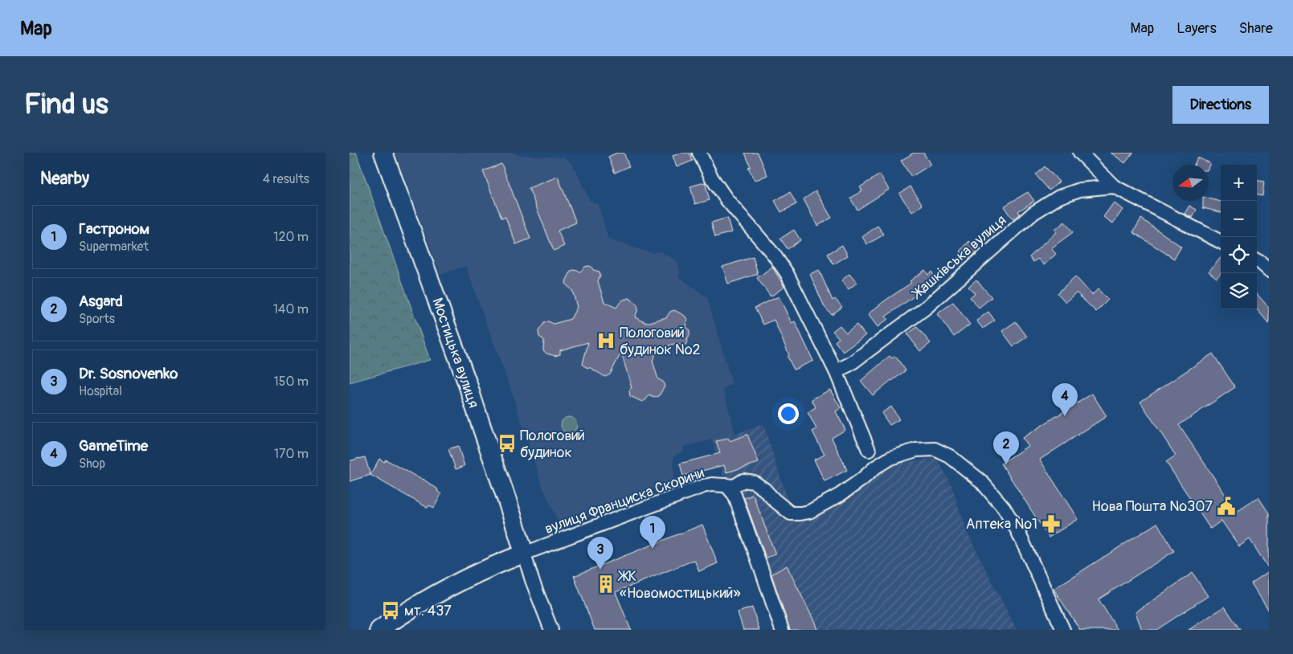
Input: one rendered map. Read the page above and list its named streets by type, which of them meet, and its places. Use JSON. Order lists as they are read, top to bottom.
{
  "streets": {
    "street": ["Жашківська вулиця", "Мостицька вулиця", "вулиця Франциска Скорини"]
  },
  "crossings": [
    ["Мостицька вулиця", "вулиця Франциска Скорини"]
  ],
  "places": {
    "hospital": ["Пологовий будинок №2"],
    "bus stop": ["Пологовий будинок", "мт. 437"],
    "public building": ["Нова Пошта №307"],
    "pharmacy": ["Аптека №1"],
    "building": ["ЖК «Новомостицький»"]
  },
  "north": "left",
  "page": {
    "header": "Map",
    "nav": ["Map", "Layers", "Share"],
    "buttons": "Directions",
    "title": "Find us",
    "heading": ["Nearby", "4 results"],
    "map_buttons": ["+", "−"],
    "list": [
      {
        "mark": "1",
        "name": "Гастроном",
        "note": "Supermarket",
        "value": "120 m"
      },
      {
        "mark": "2",
        "name": "Asgard",
        "note": "Sports",
        "value": "140 m"
      },
      {
        "mark": "3",
        "name": "Dr. Sosnovenko",
        "note": "Hospital",
        "value": "150 m"
      },
      {
        "mark": "4",
        "name": "GameTime",
        "note": "Shop",
        "value": "170 m"
      }
    ],
    "pins": [
      "4",
      "2",
      "1",
      "3"
    ]
  }
}
